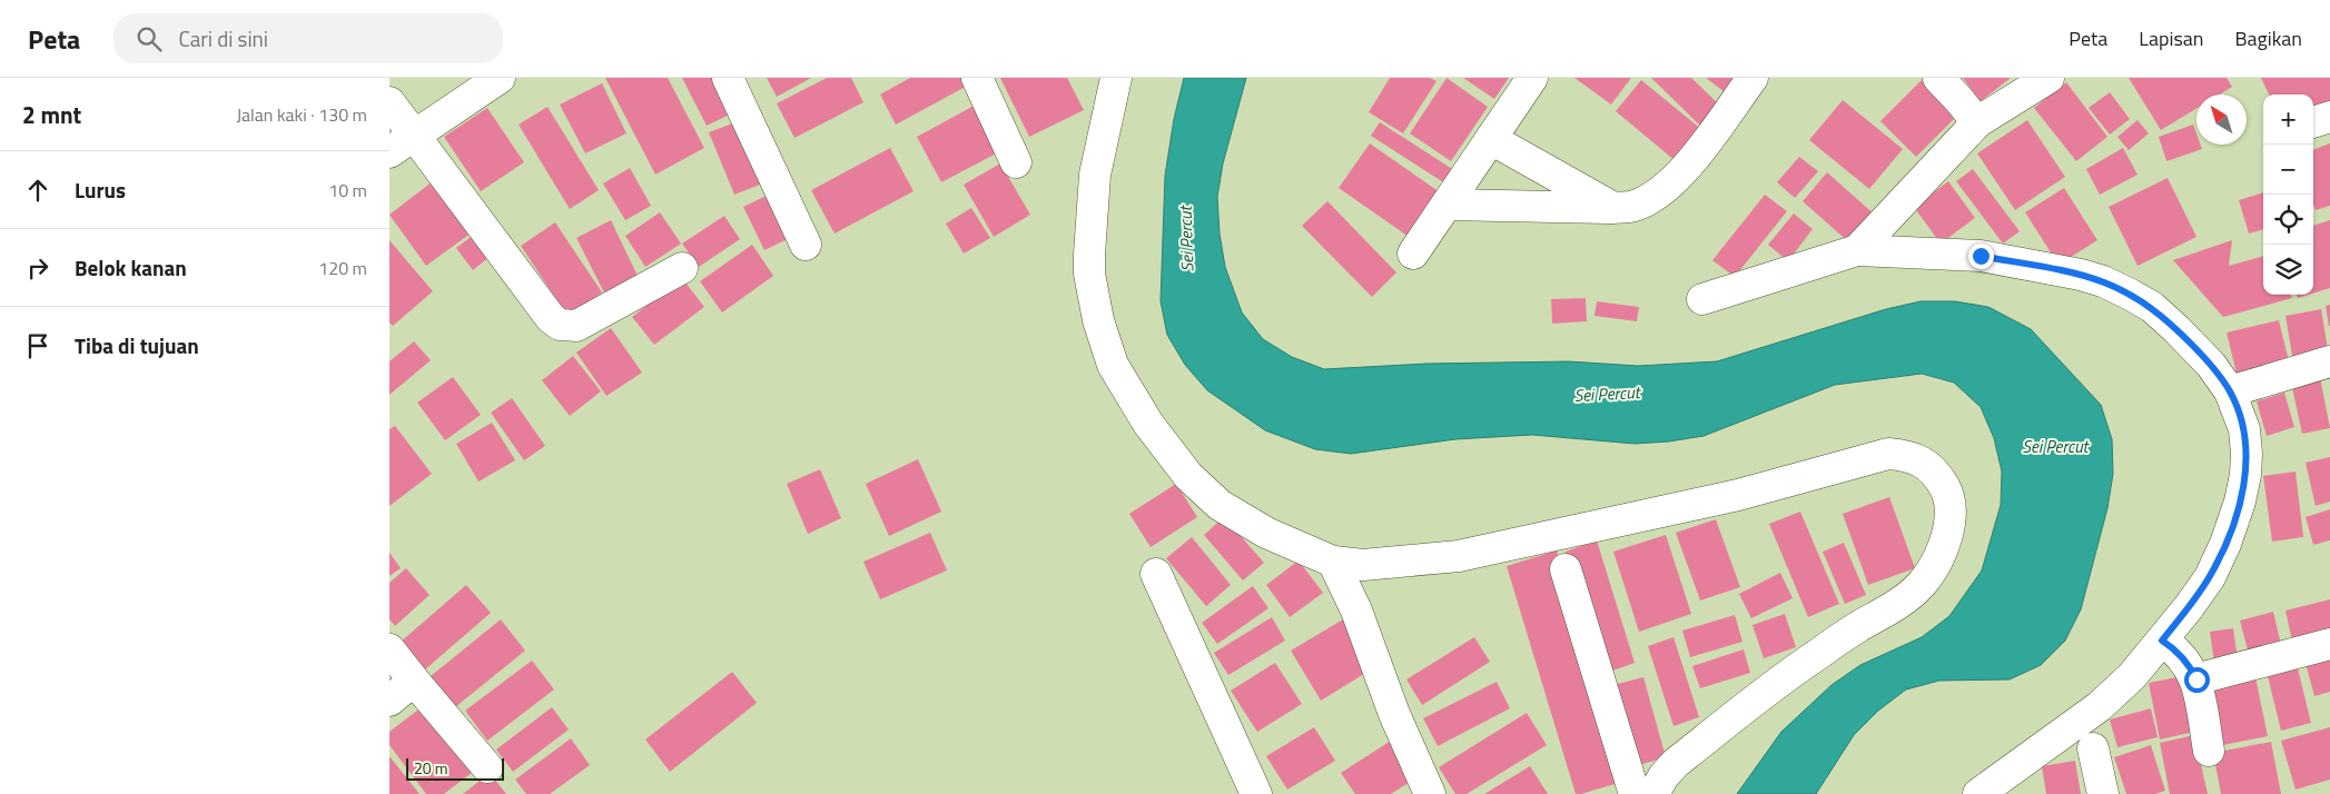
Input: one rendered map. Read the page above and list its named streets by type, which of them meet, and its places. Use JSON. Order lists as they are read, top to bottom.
{
  "water": ["Sei Percut"],
  "scale_bar": "20 m",
  "north": "top left",
  "page": {
    "header": "Peta",
    "search": "Cari di sini",
    "nav": ["Peta", "Lapisan", "Bagikan"],
    "heading": ["2 mnt", "Jalan kaki · 130 m"],
    "map_buttons": ["+", "−"],
    "list": [
      ["Lurus", "10 m"],
      ["Belok kanan", "120 m"],
      "Tiba di tujuan"
    ],
    "scale": "20 m"
  }
}
